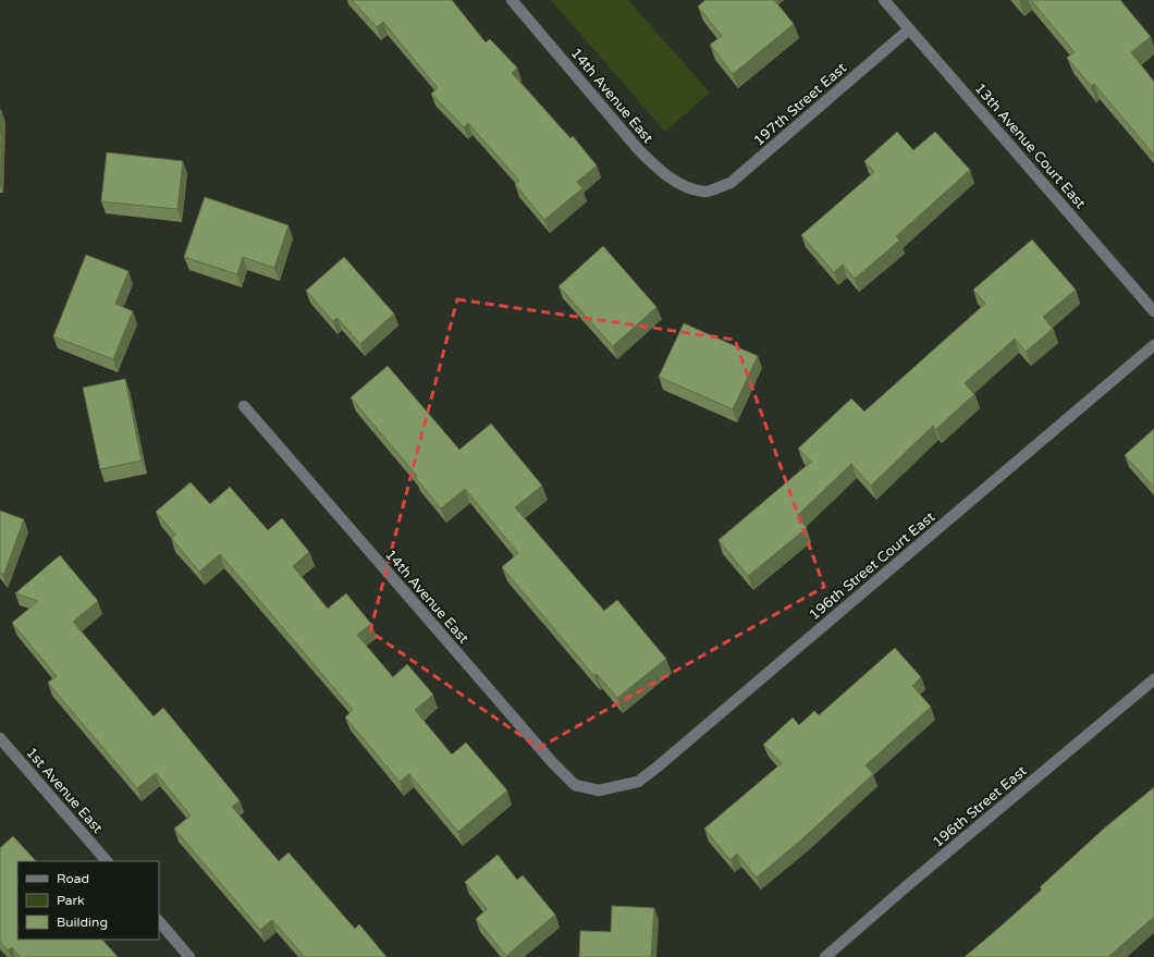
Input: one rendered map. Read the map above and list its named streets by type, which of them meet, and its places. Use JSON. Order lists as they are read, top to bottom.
{
  "streets": {
    "street": [
      "14th Avenue East",
      "197th Street East",
      "13th Avenue Court East",
      "196th Street Court East",
      "1st Avenue East",
      "196th Street East"
    ]
  },
  "crossings": [
    ["14th Avenue East", "197th Street East"],
    ["14th Avenue East", "196th Street Court East"],
    ["197th Street East", "13th Avenue Court East"]
  ],
  "legend": ["Road", "Park", "Building"]
}
